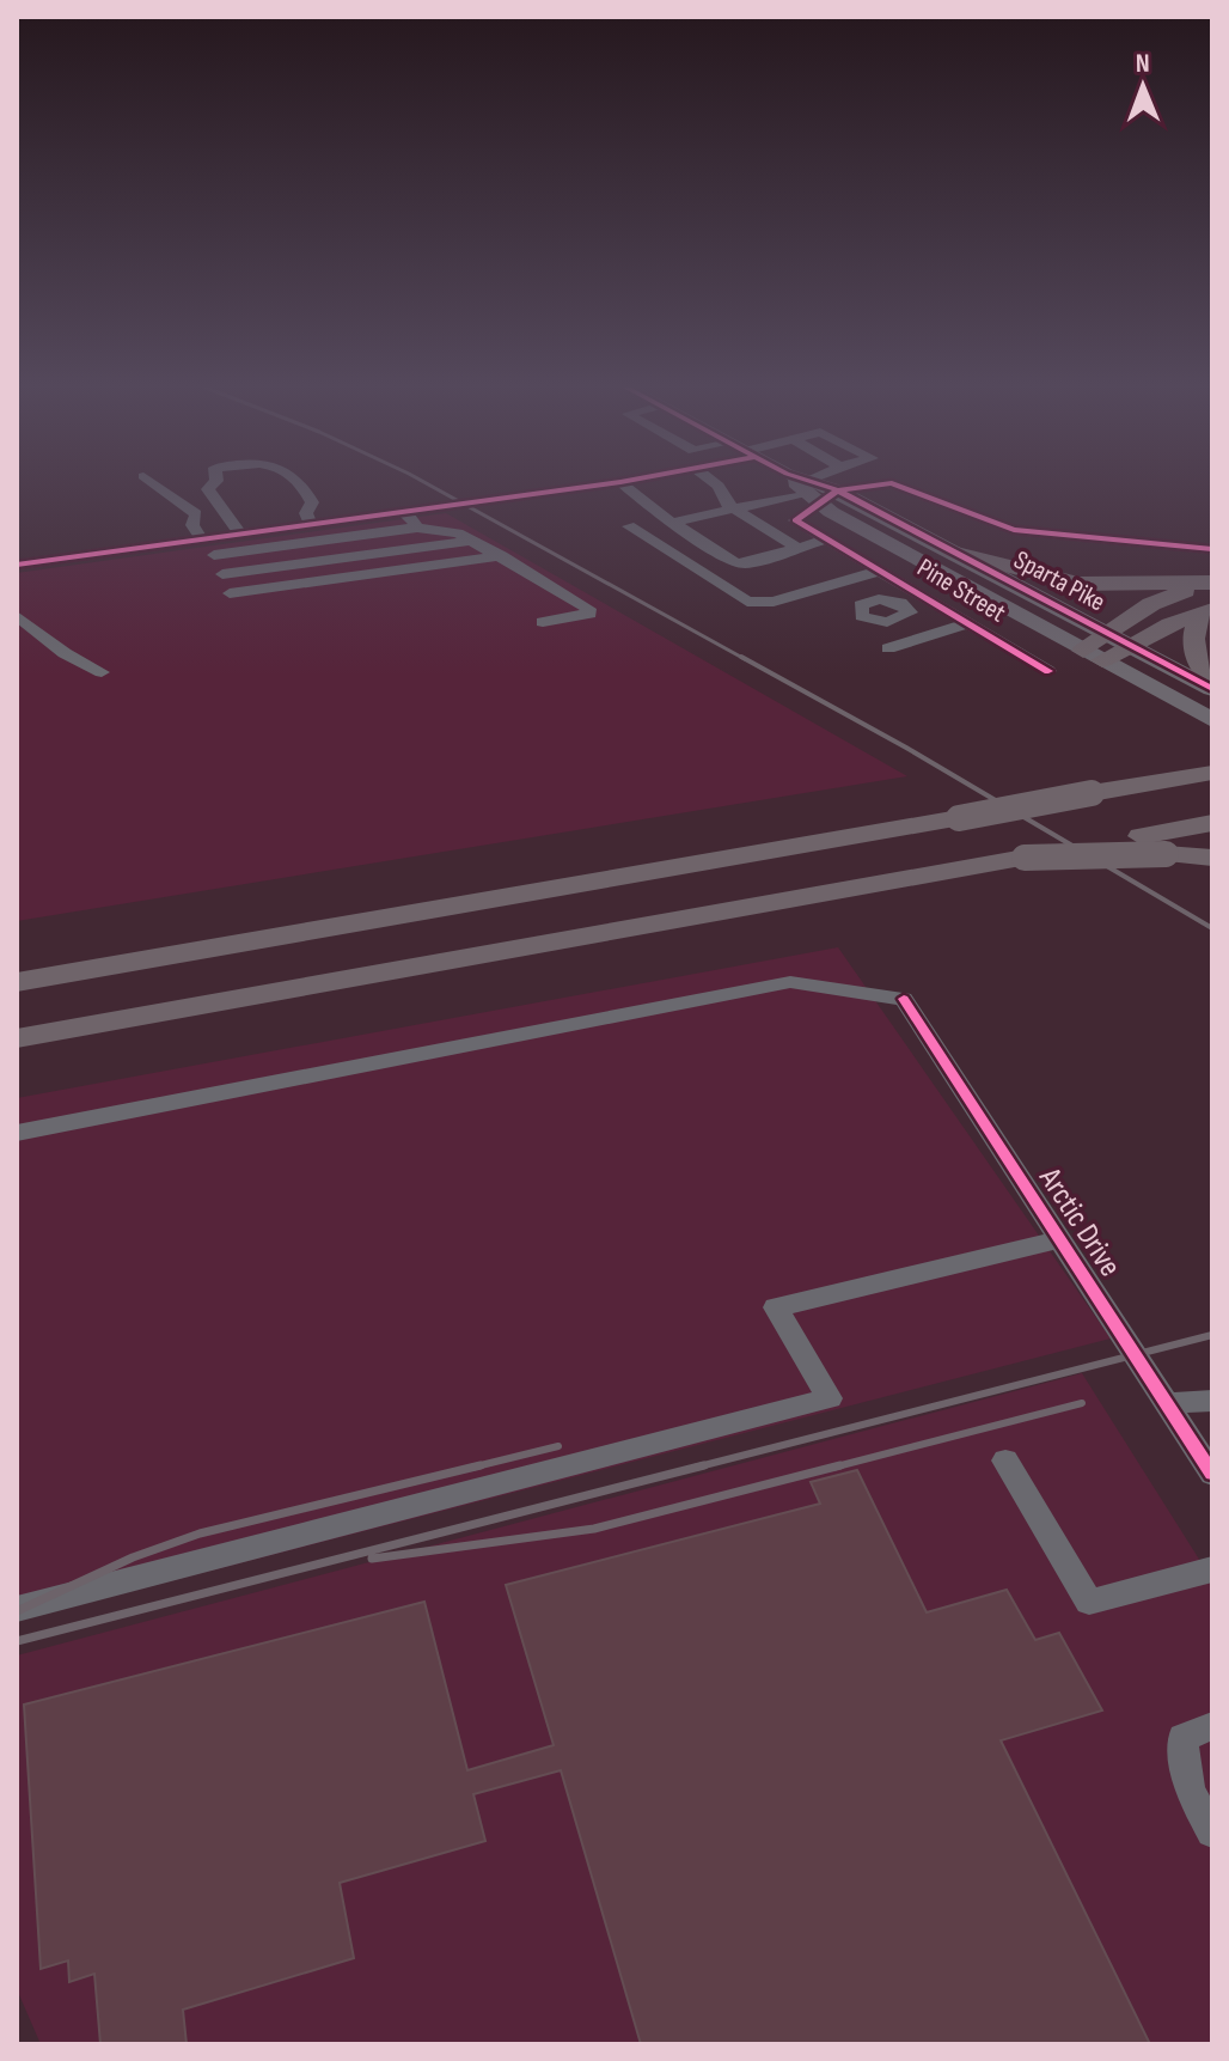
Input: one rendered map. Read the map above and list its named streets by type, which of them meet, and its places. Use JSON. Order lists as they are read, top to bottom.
{
  "streets": {
    "main road": ["Sparta Pike"],
    "street": ["Pine Street", "Arctic Drive"]
  },
  "crossings": [
    ["Sparta Pike", "Pine Street"]
  ],
  "north": "top"
}
